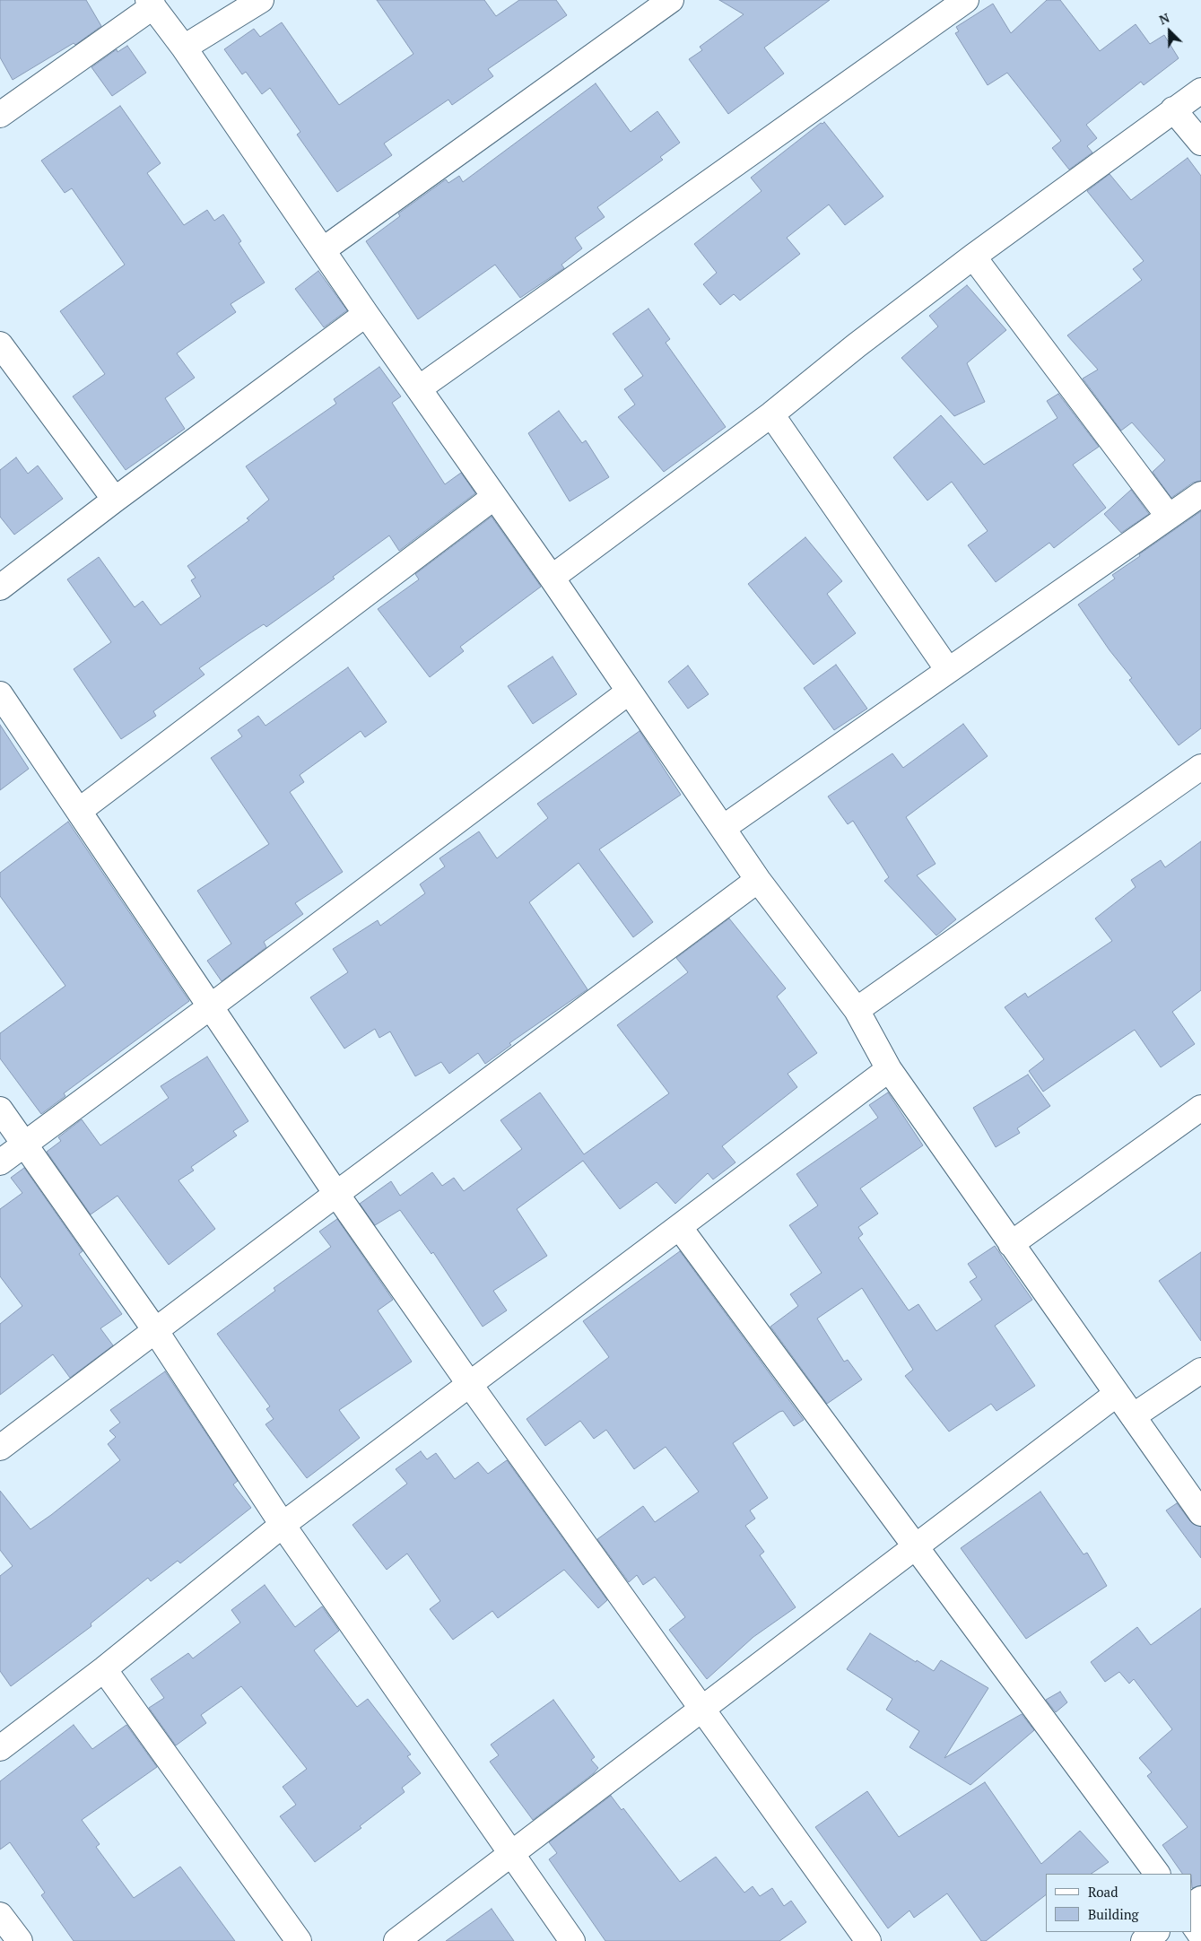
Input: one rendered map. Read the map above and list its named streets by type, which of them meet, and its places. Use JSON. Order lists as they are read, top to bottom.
{
  "legend": ["Road", "Building"],
  "north": "top left"
}
